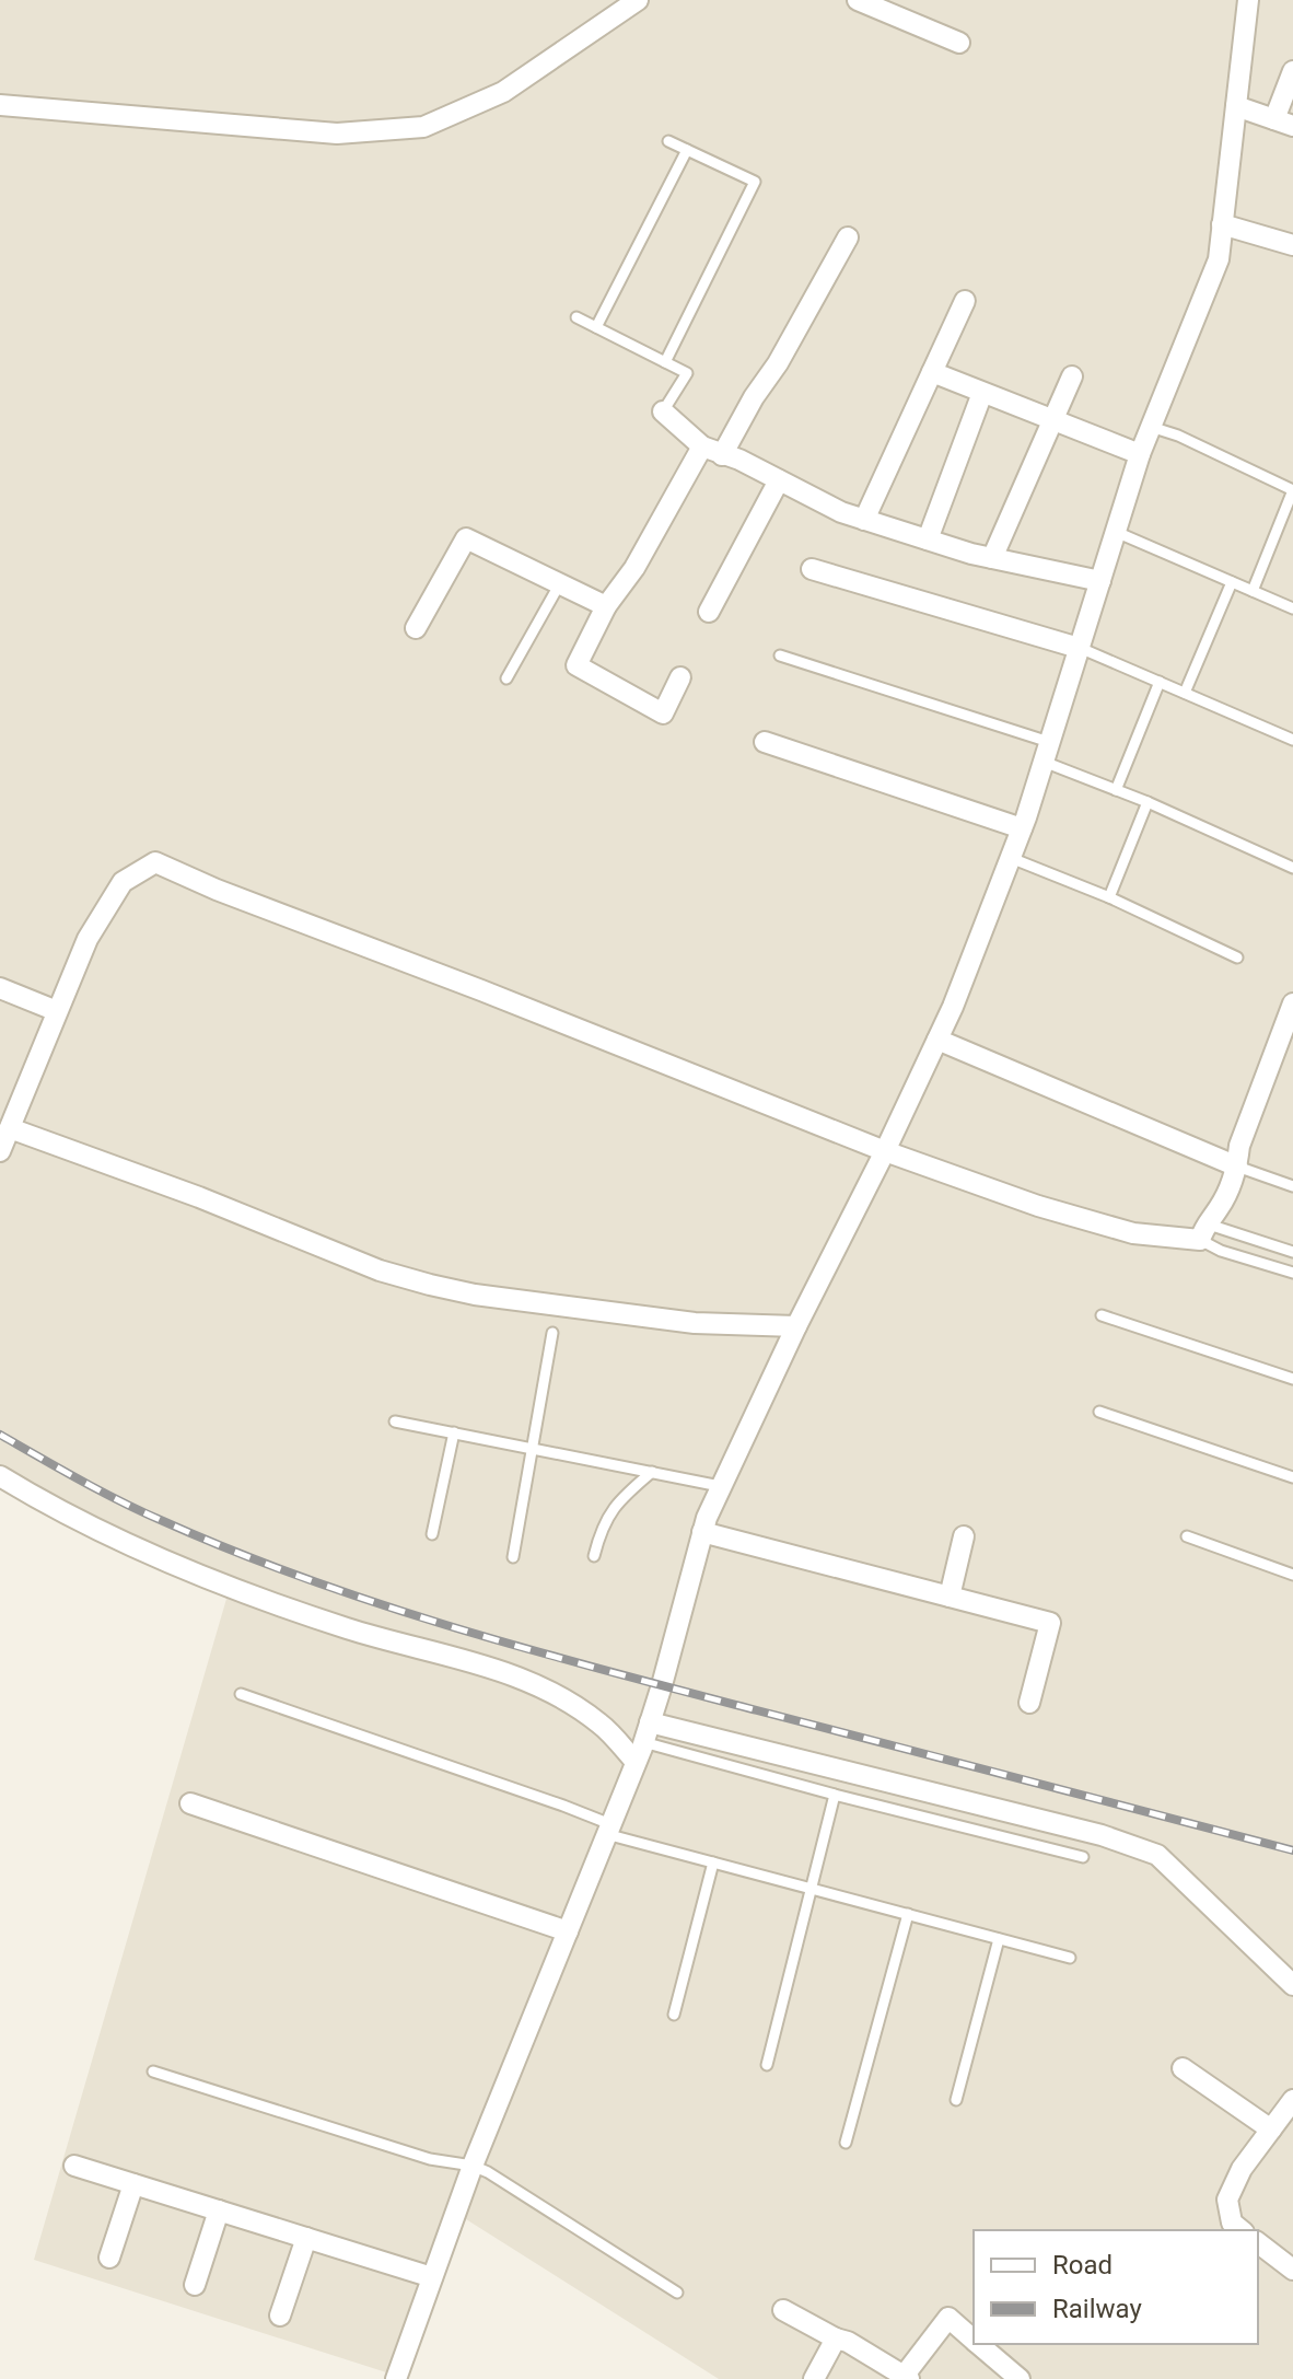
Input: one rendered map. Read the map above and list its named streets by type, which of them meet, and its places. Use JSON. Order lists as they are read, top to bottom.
{
  "legend": ["Road", "Railway"]
}
